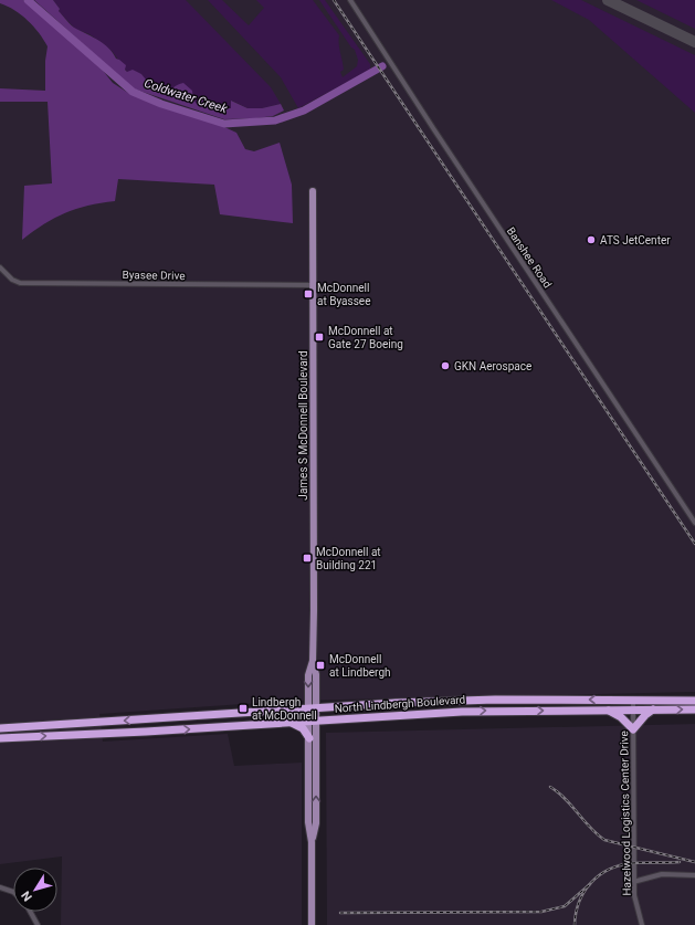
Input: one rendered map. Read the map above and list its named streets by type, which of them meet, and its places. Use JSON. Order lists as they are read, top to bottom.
{
  "streets": {
    "highway": ["North Lindbergh Boulevard"],
    "main road": ["James S McDonnell Boulevard"],
    "street": ["Banshee Road", "Byasee Drive", "Hazelwood Logistics Center Drive"]
  },
  "crossings": [
    ["Byasee Drive", "James S McDonnell Boulevard"],
    ["James S McDonnell Boulevard", "North Lindbergh Boulevard"],
    ["North Lindbergh Boulevard", "Hazelwood Logistics Center Drive"]
  ],
  "water": ["Coldwater Creek"],
  "places": {
    "other": ["ATS JetCenter", "GKN Aerospace"],
    "transit": [
      "McDonnell at Byassee",
      "McDonnell at Gate 27 Boeing",
      "McDonnell at Building 221",
      "McDonnell at Lindbergh",
      "Lindbergh at McDonnell"
    ]
  },
  "north": "bottom left"
}
